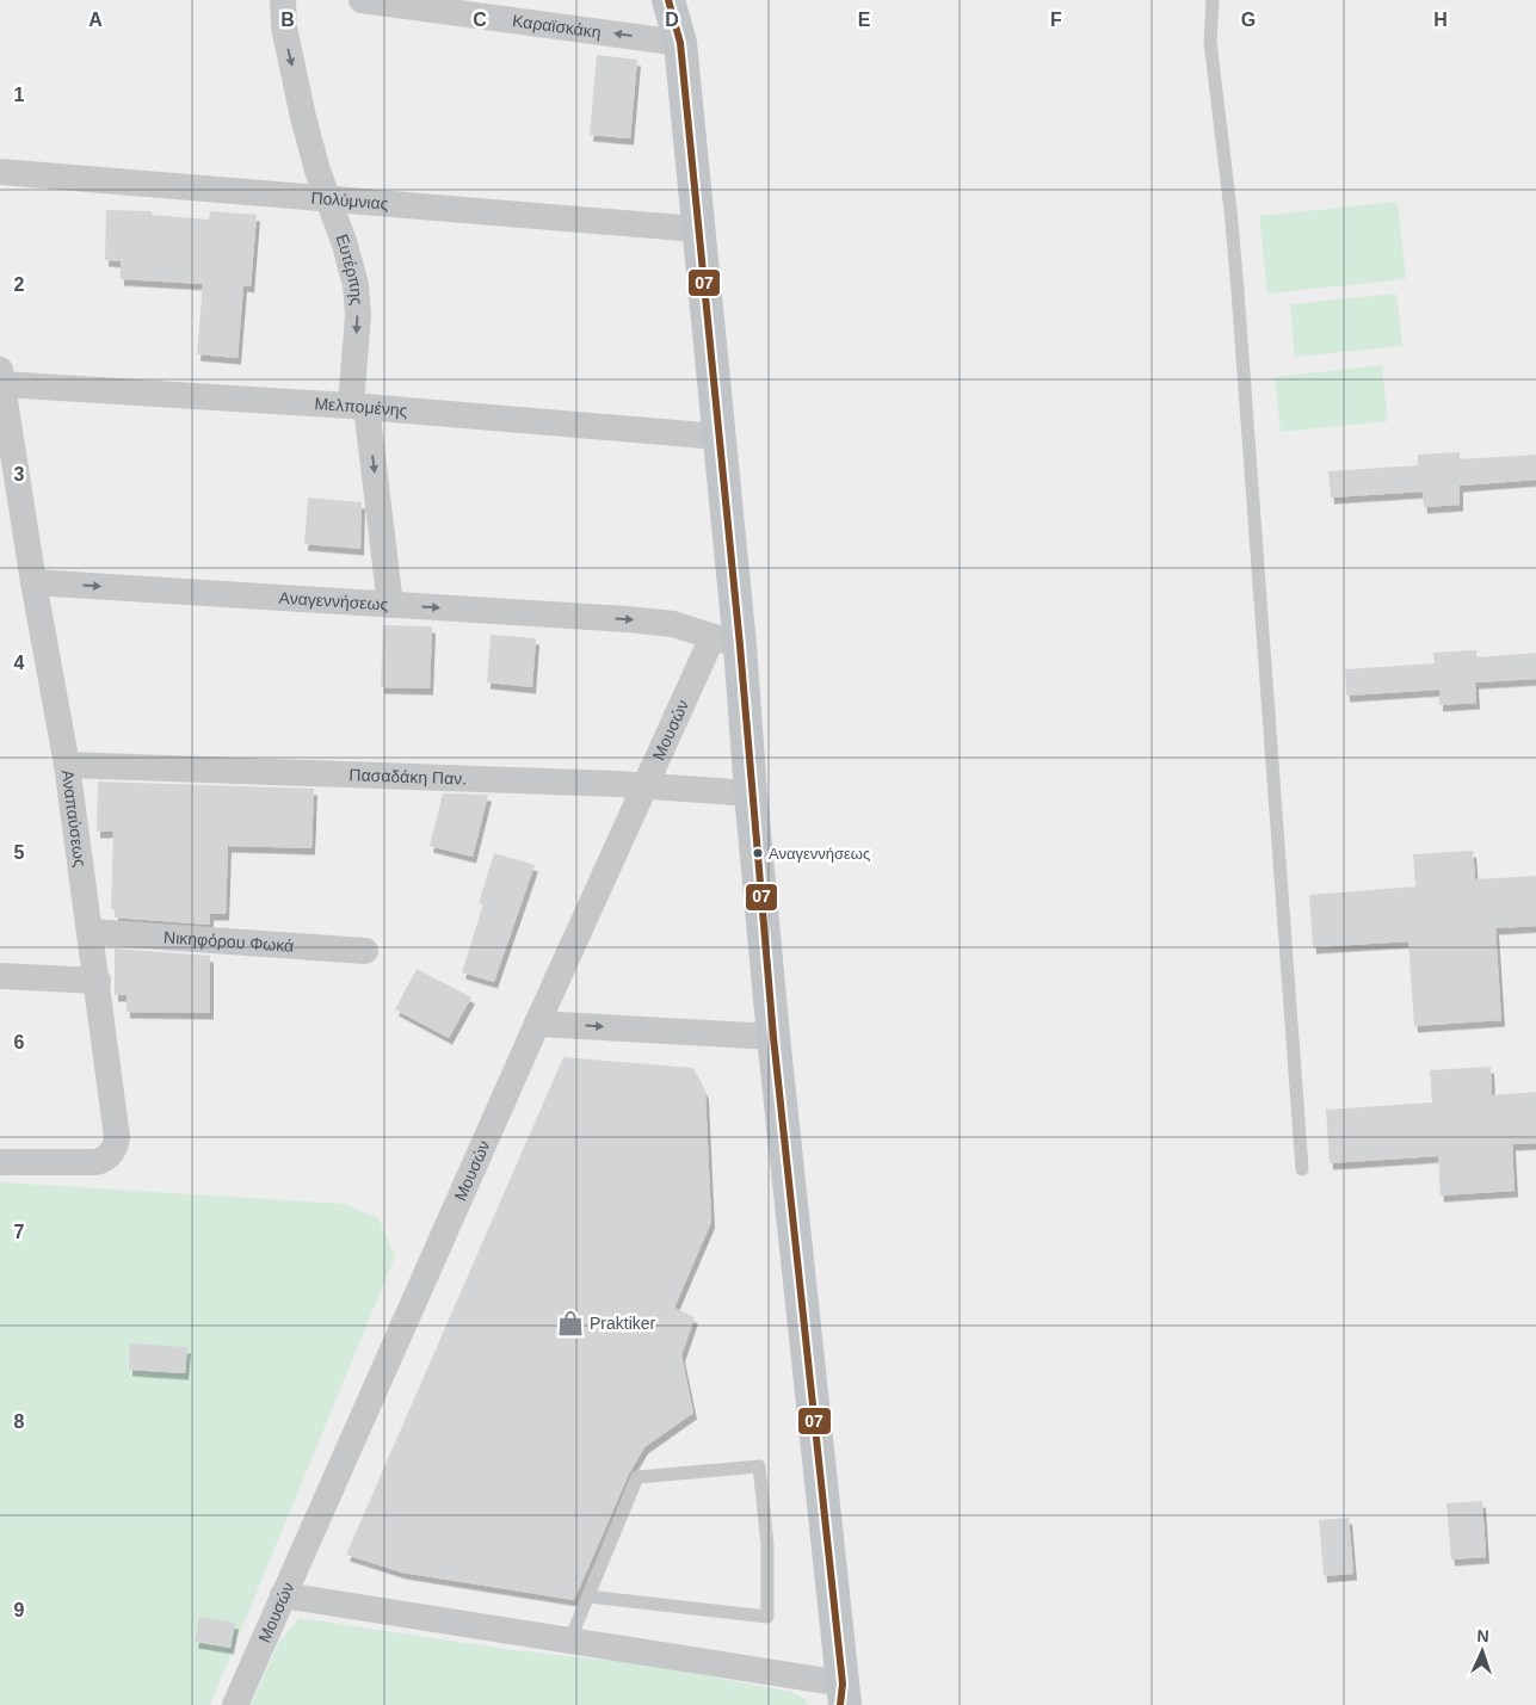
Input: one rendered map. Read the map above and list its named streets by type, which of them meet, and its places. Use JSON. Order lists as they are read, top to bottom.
{
  "streets": {
    "street": [
      "Καραϊσκάκη",
      "Πολύμνιας",
      "Ευτέρπης",
      "Μελπομένης",
      "Αναγεννήσεως",
      "Μουσών",
      "Πασαδάκη Παν.",
      "Αναπαύσεως",
      "Νικηφόρου Φωκά"
    ]
  },
  "crossings": [
    ["Πολύμνιας", "Ευτέρπης"],
    ["Ευτέρπης", "Μελπομένης"],
    ["Ευτέρπης", "Αναγεννήσεως"],
    ["Μελπομένης", "Αναπαύσεως"],
    ["Αναγεννήσεως", "Μουσών"],
    ["Αναγεννήσεως", "Αναπαύσεως"],
    ["Μουσών", "Πασαδάκη Παν."],
    ["Πασαδάκη Παν.", "Αναπαύσεως"],
    ["Αναπαύσεως", "Νικηφόρου Φωκά"]
  ],
  "one_way": ["Καραϊσκάκη", "Ευτέρπης", "Αναγεννήσεως"],
  "places": {
    "other": ["Αναγεννήσεως"],
    "shop": ["Praktiker"]
  },
  "lines": ["transit line 07"],
  "north": "top",
  "grid": {
    "columns": [
      "A",
      "B",
      "C",
      "D",
      "E",
      "F",
      "G",
      "H"
    ],
    "rows": [
      "1",
      "2",
      "3",
      "4",
      "5",
      "6",
      "7",
      "8",
      "9"
    ]
  }
}
